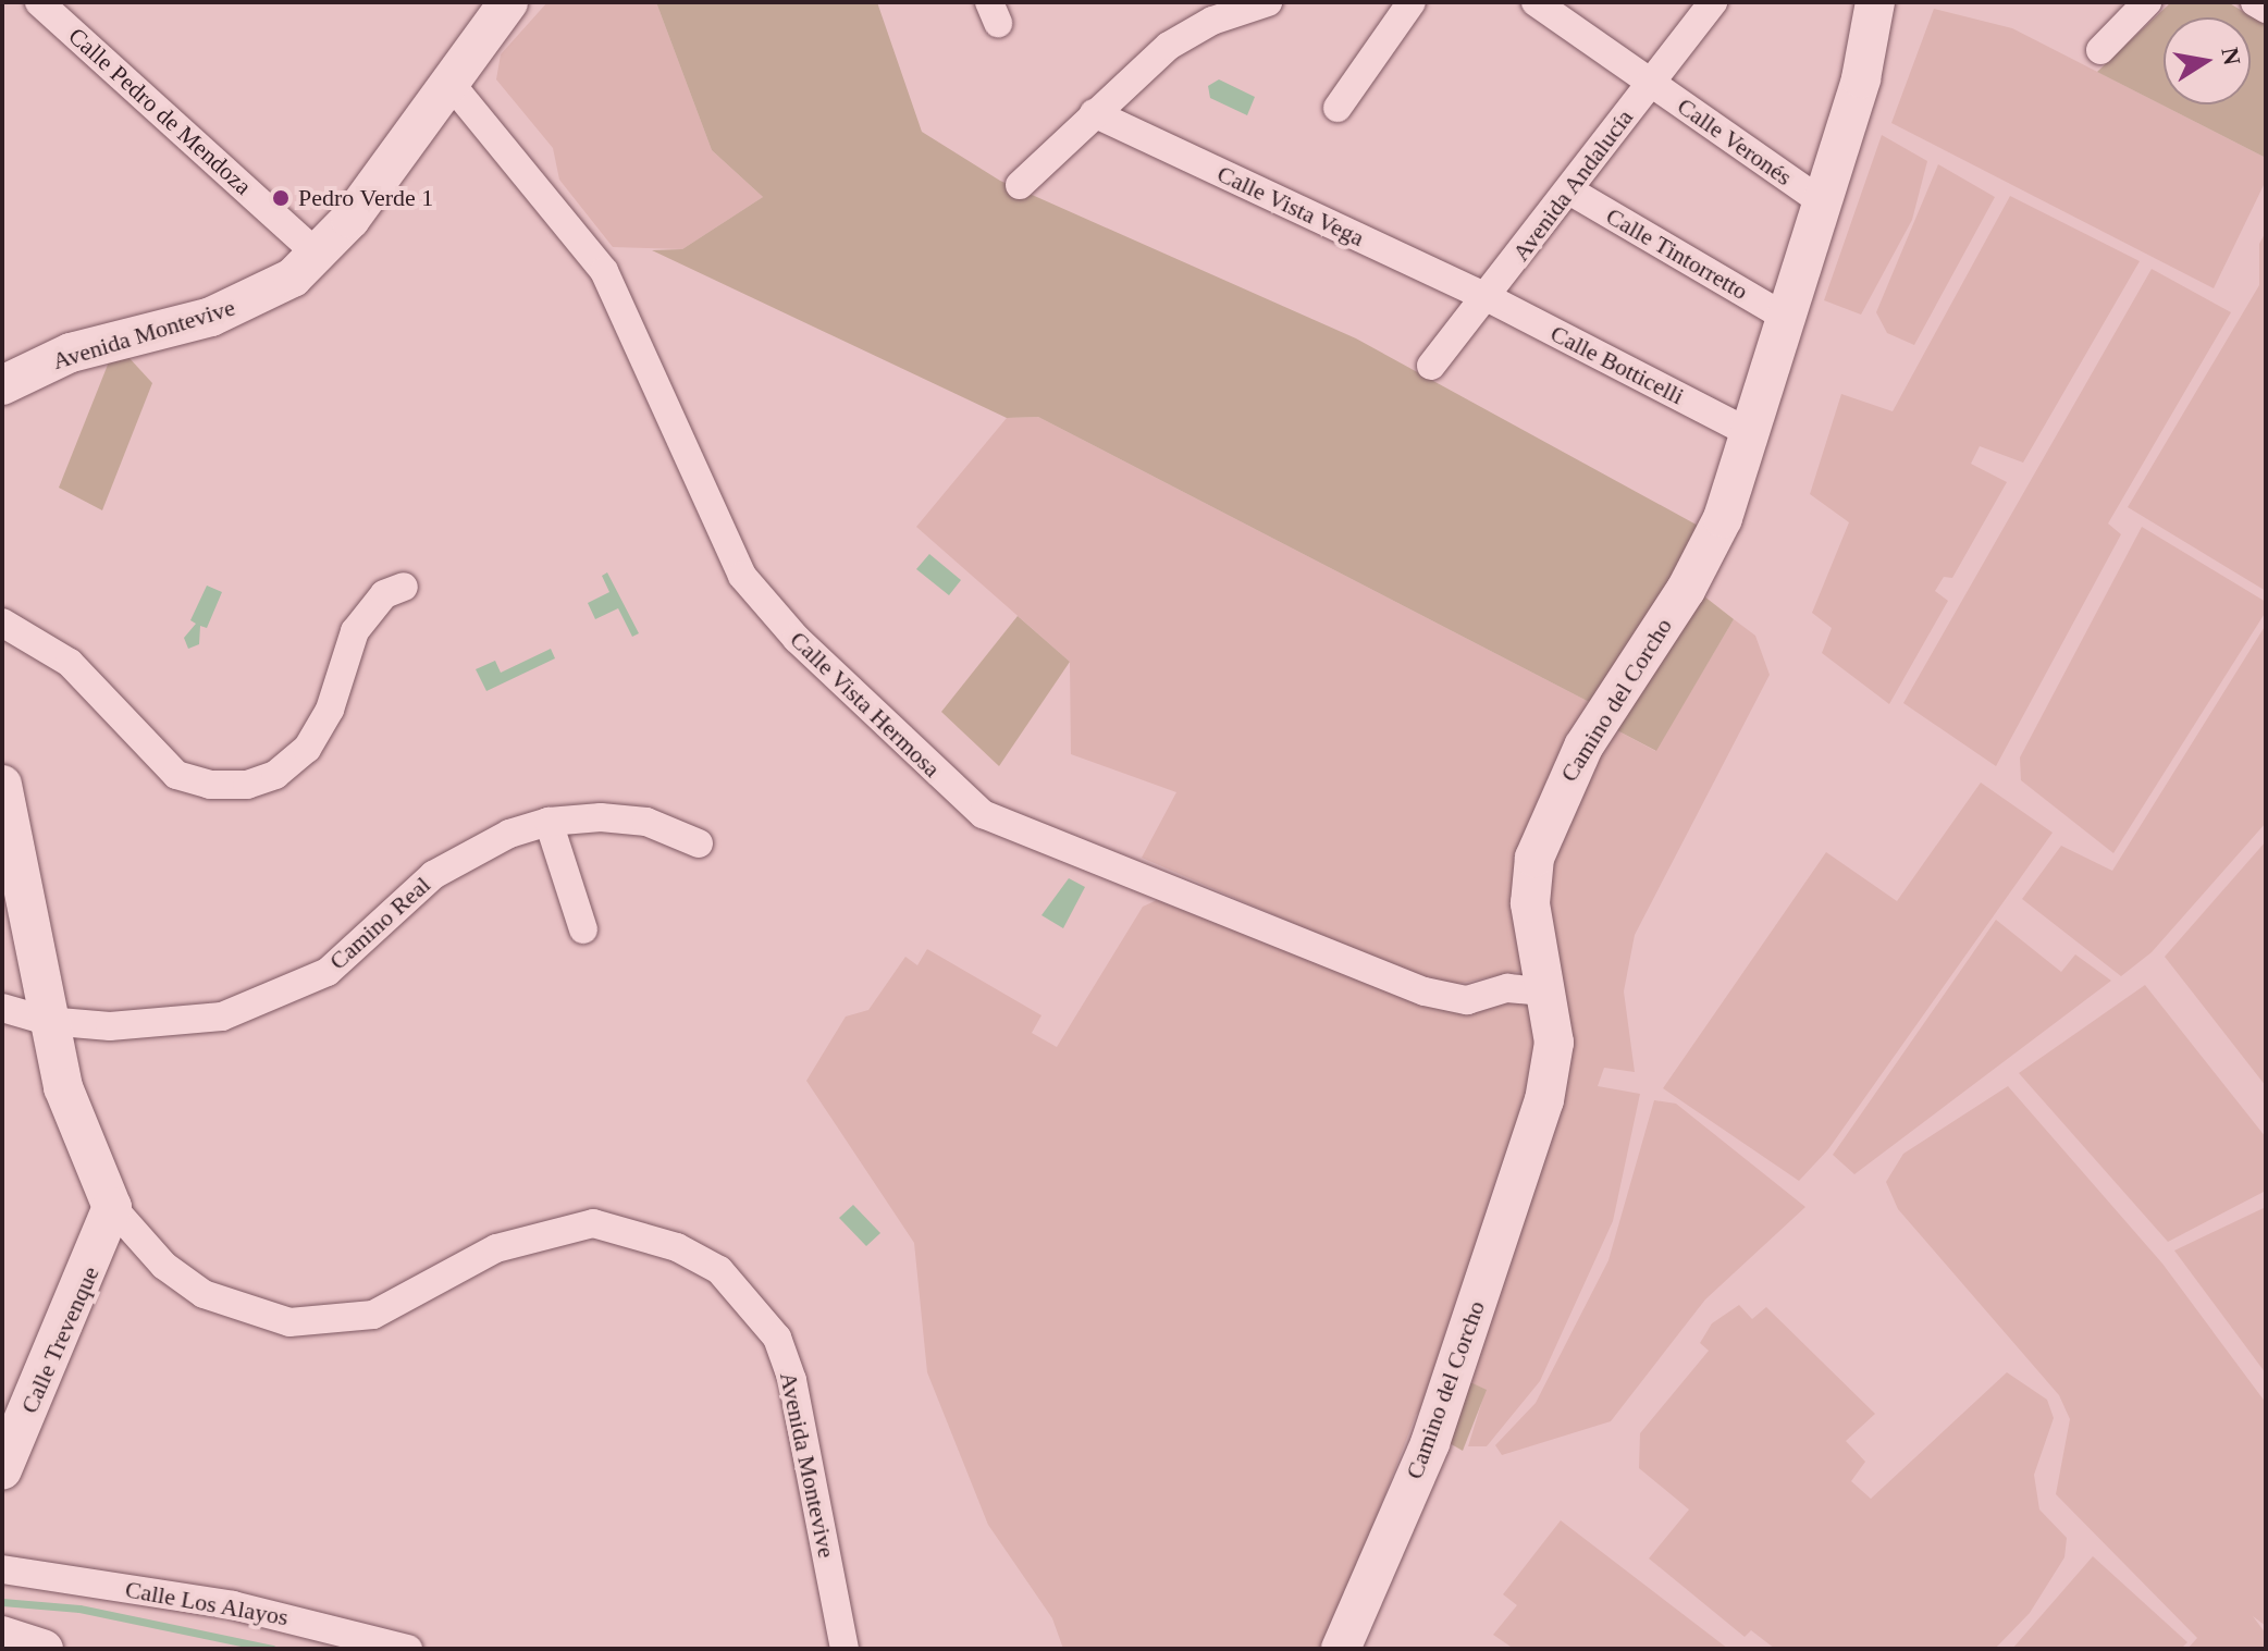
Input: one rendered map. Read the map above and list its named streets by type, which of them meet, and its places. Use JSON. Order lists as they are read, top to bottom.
{
  "streets": {
    "street": [
      "Calle Pedro de Mendoza",
      "Calle Veronés",
      "Avenida Andalucía",
      "Calle Vista Vega",
      "Calle Tintorretto",
      "Avenida Montevive",
      "Calle Botticelli",
      "Camino del Corcho",
      "Calle Vista Hermosa",
      "Camino Real",
      "Calle Trevenque",
      "Calle Los Alayos"
    ]
  },
  "crossings": [
    ["Calle Pedro de Mendoza", "Avenida Montevive"],
    ["Calle Veronés", "Avenida Andalucía"],
    ["Calle Veronés", "Camino del Corcho"],
    ["Avenida Andalucía", "Calle Vista Vega"],
    ["Avenida Andalucía", "Calle Tintorretto"],
    ["Avenida Andalucía", "Calle Botticelli"],
    ["Calle Vista Vega", "Calle Botticelli"],
    ["Calle Tintorretto", "Camino del Corcho"],
    ["Avenida Montevive", "Calle Vista Hermosa"],
    ["Avenida Montevive", "Camino Real"],
    ["Avenida Montevive", "Calle Trevenque"],
    ["Calle Botticelli", "Camino del Corcho"],
    ["Camino del Corcho", "Calle Vista Hermosa"]
  ],
  "places": ["Pedro Verde 1"],
  "north": "right"
}
